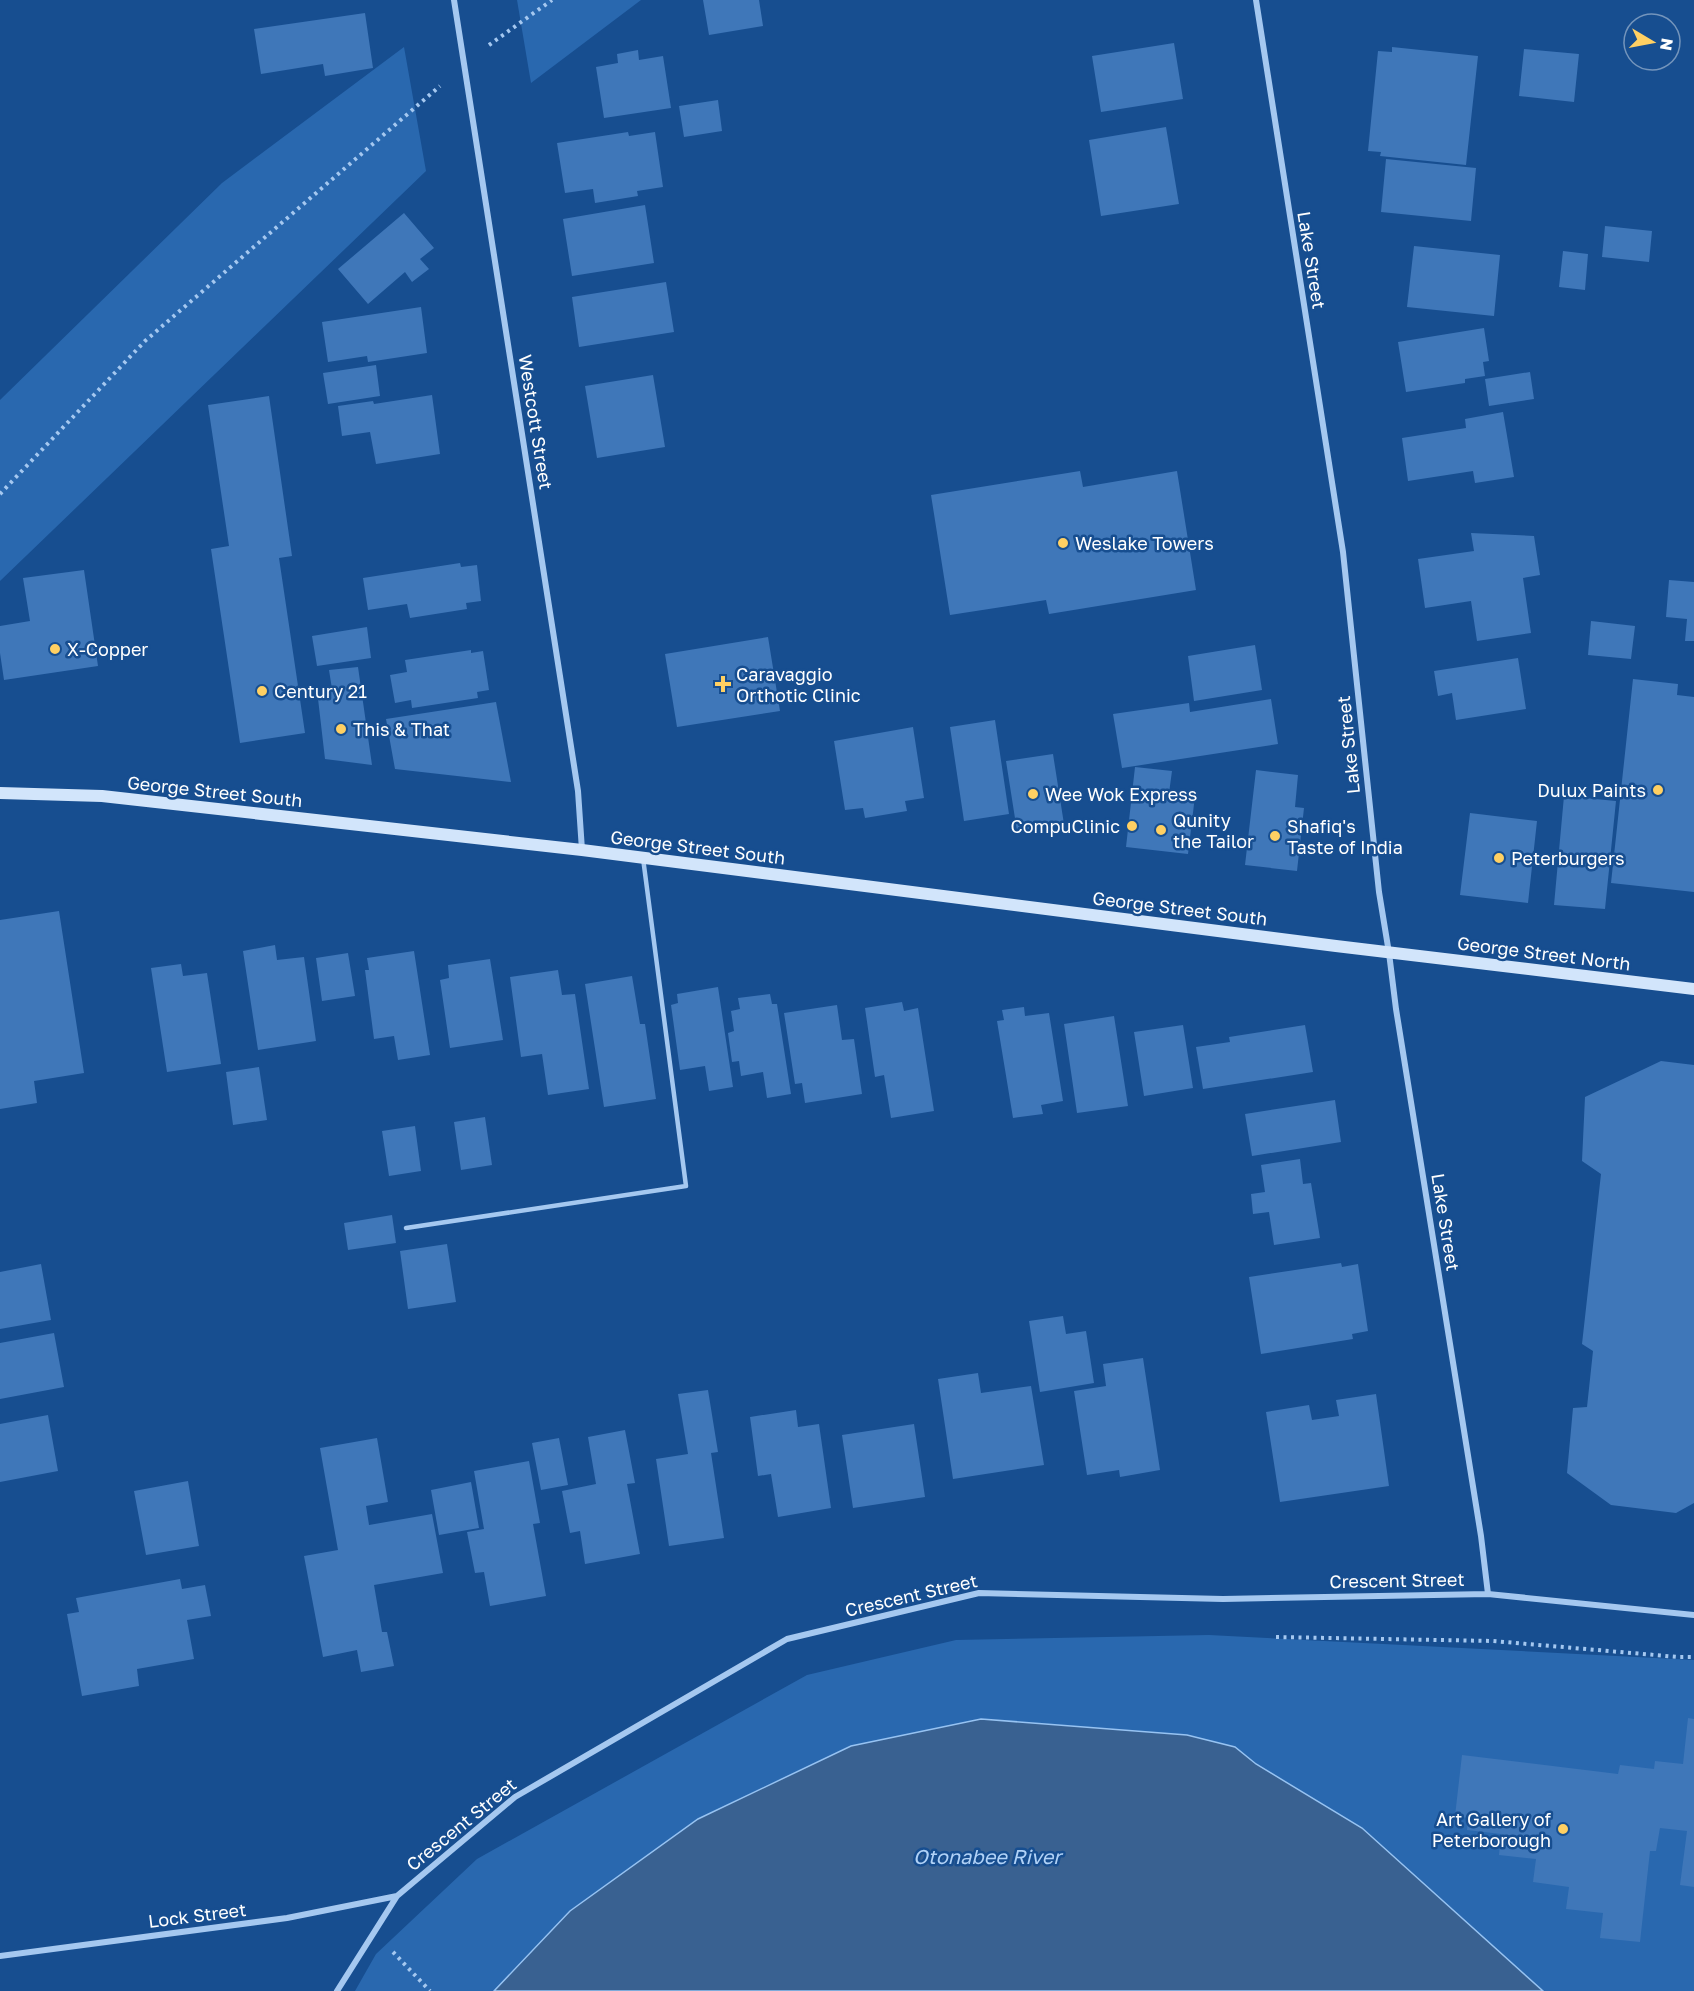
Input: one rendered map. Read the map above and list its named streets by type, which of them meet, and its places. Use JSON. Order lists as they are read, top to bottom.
{
  "streets": {
    "main road": ["George Street South", "George Street North"],
    "street": [
      "Lake Street",
      "Westcott Street",
      "Crescent Street",
      "Lock Street"
    ]
  },
  "crossings": [
    ["Lake Street", "George Street South"],
    ["Lake Street", "George Street North"],
    ["Lake Street", "Crescent Street"],
    ["Westcott Street", "George Street South"],
    ["George Street South", "George Street North"],
    ["Crescent Street", "Lock Street"]
  ],
  "water": ["Otonabee River"],
  "places": {
    "other": [
      "Weslake Towers",
      "X-Copper",
      "Century 21",
      "This & That",
      "Dulux Paints",
      "Wee Wok Express",
      "CompuClinic",
      "Qunity the Tailor",
      "Shafiq's Taste of India",
      "Peterburgers",
      "Art Gallery of Peterborough"
    ],
    "health": ["Caravaggio Orthotic Clinic"]
  },
  "north": "right"
}
